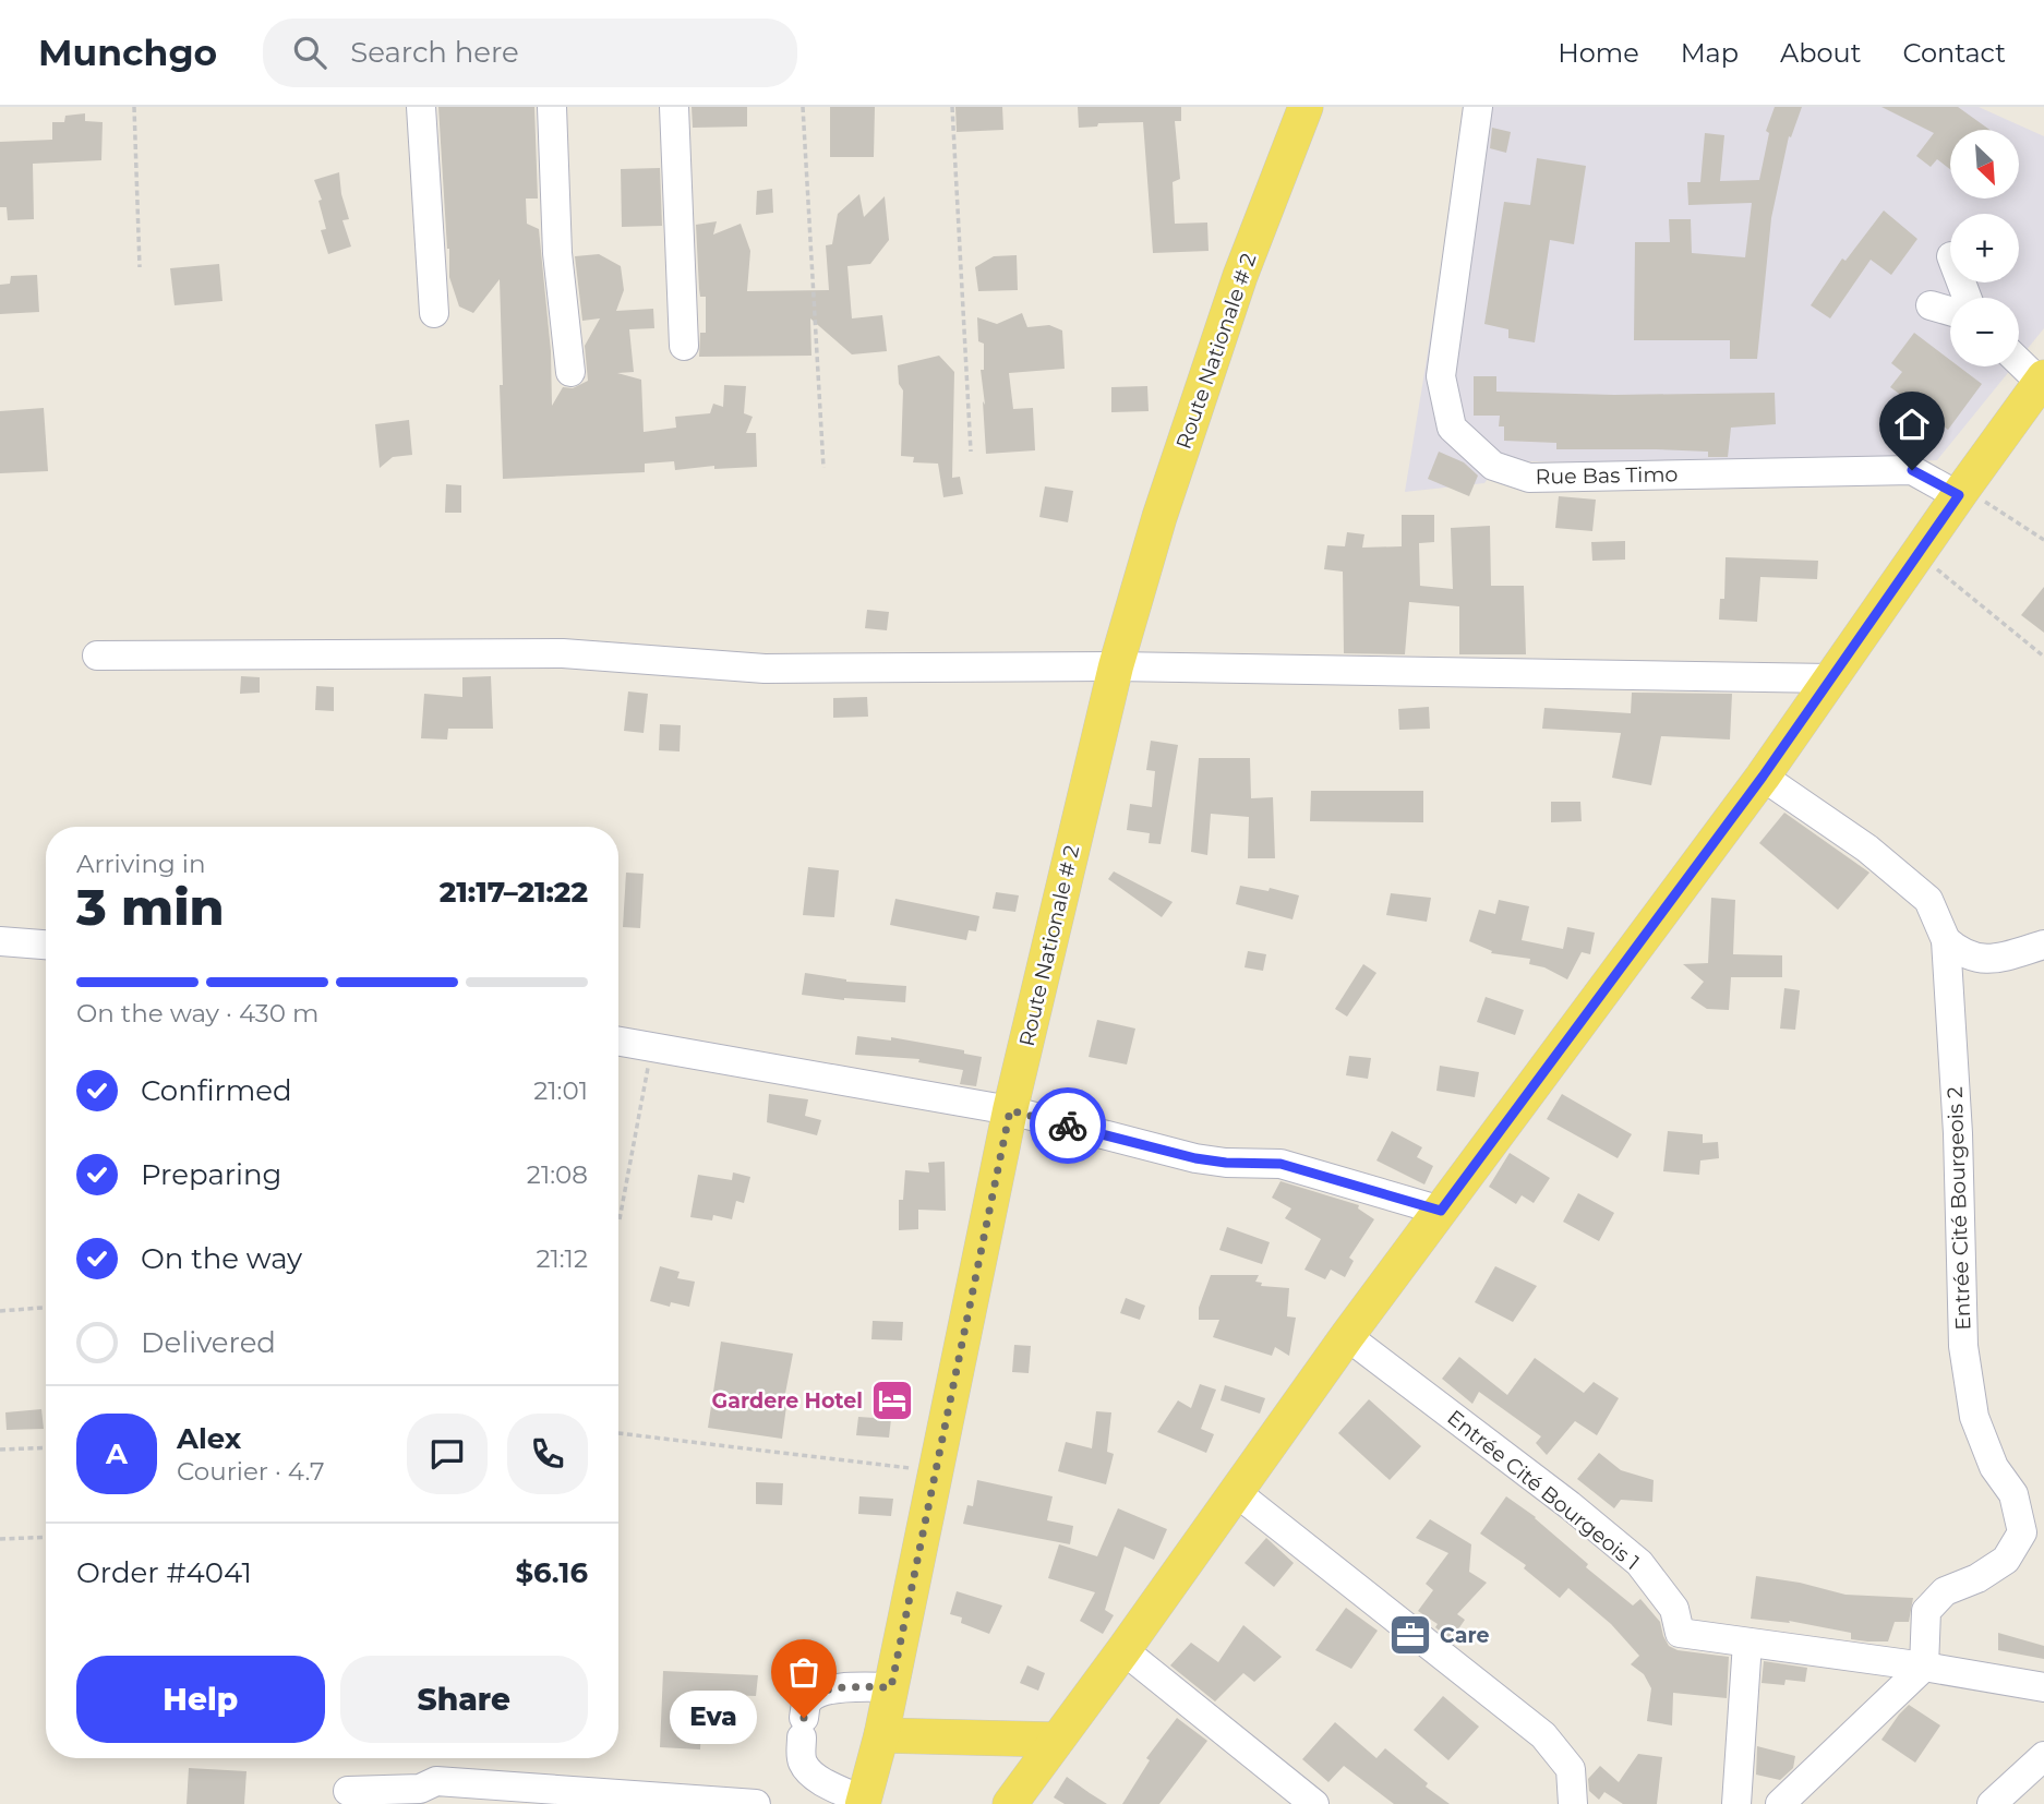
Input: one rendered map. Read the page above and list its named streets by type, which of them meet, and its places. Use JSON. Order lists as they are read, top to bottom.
{
  "streets": {
    "main road": ["Route Nationale # 2"],
    "street": ["Rue Bas Timo", "Entrée Cité Bourgeois 2", "Entrée Cité Bourgeois 1"]
  },
  "crossings": [
    ["Entrée Cité Bourgeois 2", "Entrée Cité Bourgeois 1"]
  ],
  "places": {
    "hotel": ["Gardere Hotel"],
    "office": ["Care"],
    "other": ["Eva"]
  },
  "north": "bottom right",
  "page": {
    "header": "Munchgo",
    "search": "Search here",
    "nav": [
      "Home",
      "Map",
      "About",
      "Contact"
    ],
    "map_buttons": ["+", "−"],
    "heading": ["3 min", "Arriving in", "21:17–21:22"],
    "panel": [
      "Alex",
      "Courier · 4.7",
      "Order #4041",
      "$6.16"
    ],
    "bar": "On the way · 430 m",
    "list": [
      ["Confirmed", "21:01"],
      ["Preparing", "21:08"],
      ["On the way", "21:12"],
      "Delivered"
    ],
    "round": "A",
    "buttons": ["Help", "Share"],
    "bubble": "Eva"
  }
}
